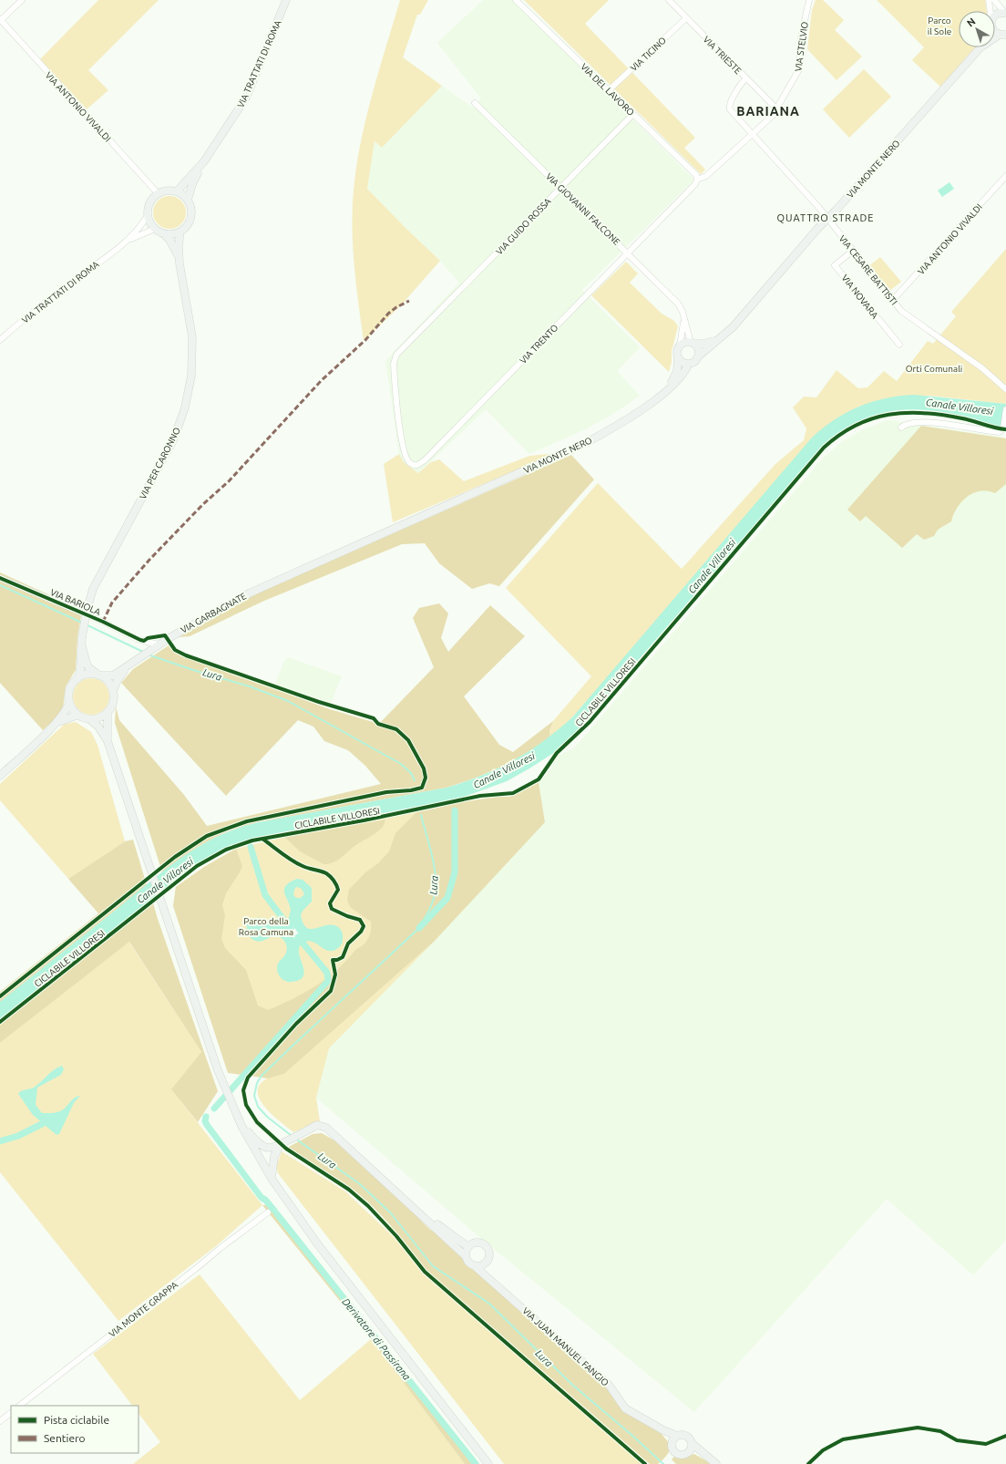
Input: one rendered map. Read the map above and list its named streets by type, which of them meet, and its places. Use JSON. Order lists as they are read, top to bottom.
{
  "streets": {
    "street": [
      "VIA STELVIO",
      "VIA TICINO",
      "VIA TRIESTE",
      "VIA TRATTATI DI ROMA",
      "VIA DEL LAVORO",
      "VIA ANTONIO VIVALDI",
      "VIA MONTE NERO",
      "VIA GIOVANNI FALCONE",
      "VIA GUIDO ROSSA",
      "VIA CESARE BATTISTI",
      "VIA NOVARA",
      "VIA TRENTO",
      "VIA PER CARONNO",
      "VIA BARIOLA",
      "VIA GARBAGNATE",
      "VIA MONTE GRAPPA",
      "VIA JUAN MANUEL FANGIO"
    ],
    "cycle path": ["CICLABILE VILLORESI"]
  },
  "crossings": [
    ["VIA STELVIO", "VIA TRIESTE"],
    ["VIA STELVIO", "VIA TRENTO"],
    ["VIA TICINO", "VIA TRIESTE"],
    ["VIA TICINO", "VIA DEL LAVORO"],
    ["VIA TRIESTE", "VIA CESARE BATTISTI"],
    ["VIA TRIESTE", "VIA TRENTO"],
    ["VIA TRATTATI DI ROMA", "VIA ANTONIO VIVALDI"],
    ["VIA DEL LAVORO", "VIA GUIDO ROSSA"],
    ["VIA DEL LAVORO", "VIA TRENTO"],
    ["VIA ANTONIO VIVALDI", "VIA CESARE BATTISTI"],
    ["VIA MONTE NERO", "VIA GIOVANNI FALCONE"],
    ["VIA MONTE NERO", "VIA CESARE BATTISTI"],
    ["VIA MONTE NERO", "VIA GARBAGNATE"],
    ["VIA GIOVANNI FALCONE", "VIA GUIDO ROSSA"],
    ["VIA GIOVANNI FALCONE", "VIA TRENTO"],
    ["VIA GUIDO ROSSA", "VIA TRENTO"],
    ["VIA CESARE BATTISTI", "VIA NOVARA"],
    ["VIA CESARE BATTISTI", "VIA TRENTO"],
    ["VIA BARIOLA", "VIA GARBAGNATE"]
  ],
  "districts": ["BARIANA", "QUATTRO STRADE"],
  "water": ["Canale Villoresi", "Lura", "Derivatore di Passirana"],
  "parks": ["Parco il Sole", "Orti Comunali", "Parco della Rosa Camuna"],
  "legend": ["Pista ciclabile", "Sentiero"],
  "north": "top left"
}
